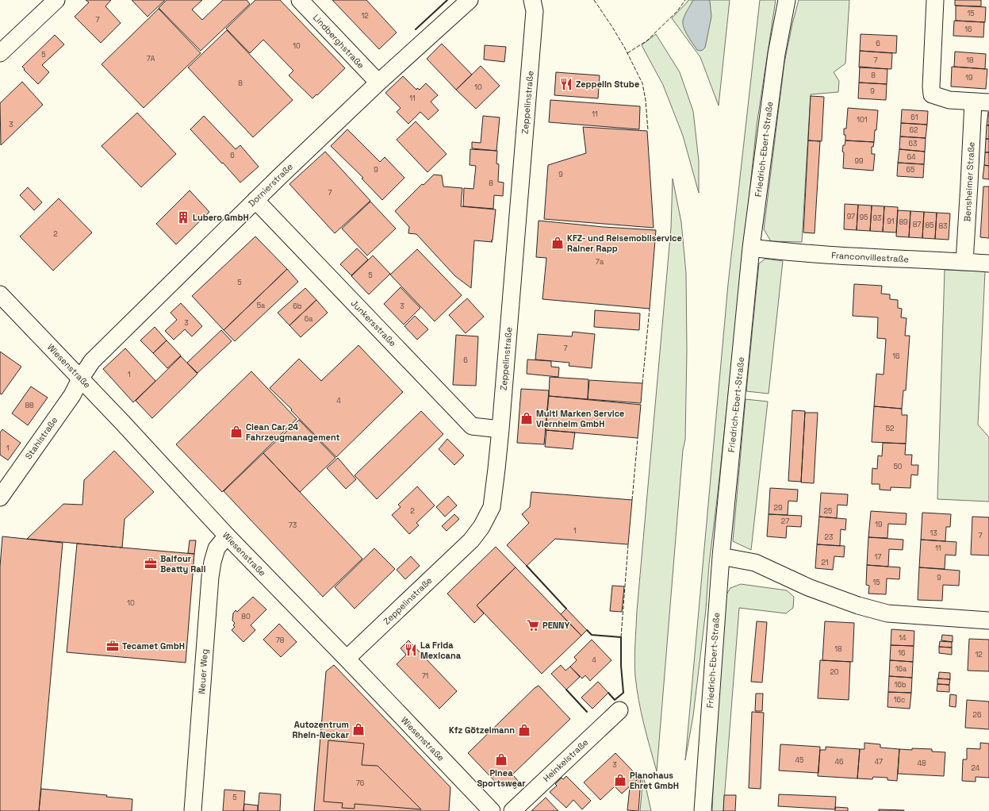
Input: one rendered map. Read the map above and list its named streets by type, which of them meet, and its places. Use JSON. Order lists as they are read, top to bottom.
{
  "streets": {
    "street": [
      "Lindberghstraße",
      "Zeppelinstraße",
      "Friedrich-Ebert-Straße",
      "Bensheimer Straße",
      "Dornierstraße",
      "Franconvillestraße",
      "Junkersstraße",
      "Wiesenstraße",
      "Stahlstraße",
      "Neuer Weg",
      "Heinkelstraße"
    ]
  },
  "crossings": [
    ["Lindberghstraße", "Dornierstraße"],
    ["Zeppelinstraße", "Junkersstraße"],
    ["Zeppelinstraße", "Wiesenstraße"],
    ["Friedrich-Ebert-Straße", "Franconvillestraße"],
    ["Bensheimer Straße", "Franconvillestraße"],
    ["Dornierstraße", "Junkersstraße"],
    ["Dornierstraße", "Wiesenstraße"],
    ["Dornierstraße", "Stahlstraße"],
    ["Wiesenstraße", "Stahlstraße"],
    ["Wiesenstraße", "Neuer Weg"]
  ],
  "places": {
    "restaurant": ["Zeppelin Stube", "La Frida Mexicana"],
    "building": ["Lubero GmbH"],
    "shop": [
      "KFZ- und Reisemobilservice Rainer Rapp",
      "Multi Marken Service Viernheim GmbH",
      "Clean Car 24 Fahrzeugmanagement",
      "Autozentrum Rhein-Neckar",
      "Kfz Götzelmann",
      "Pinea Sportswear",
      "Pianohaus Ehret GmbH"
    ],
    "office": ["Balfour Beatty Rail", "Tecamet GmbH"],
    "supermarket": ["PENNY"]
  },
  "house_numbers": [
    "15",
    "12",
    "7",
    "16",
    "6",
    "10",
    "5",
    "7A",
    "7",
    "18",
    "8",
    "19",
    "8",
    "10",
    "9",
    "11",
    "11",
    "61",
    "101",
    "3",
    "62",
    "63",
    "6",
    "64",
    "99",
    "9",
    "65",
    "9",
    "8",
    "7",
    "97",
    "95",
    "93",
    "91",
    "89",
    "87",
    "85",
    "83",
    "2",
    "7a",
    "5",
    "5",
    "5a",
    "6b",
    "3",
    "6a",
    "3",
    "7",
    "16",
    "6",
    "1",
    "4",
    "88",
    "52",
    "1",
    "50",
    "29",
    "2",
    "25",
    "27",
    "19",
    "73",
    "1",
    "13",
    "7",
    "23",
    "11",
    "17",
    "21",
    "9",
    "15",
    "10",
    "80",
    "14",
    "78",
    "18",
    "16",
    "12",
    "4",
    "16a",
    "20",
    "71",
    "16b",
    "16c",
    "26",
    "45",
    "46",
    "47",
    "48",
    "3",
    "24",
    "76",
    "5"
  ]
}
